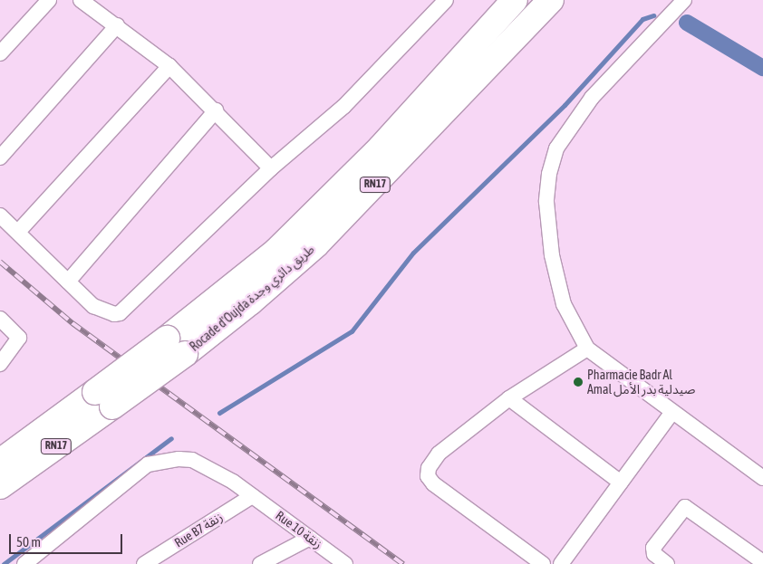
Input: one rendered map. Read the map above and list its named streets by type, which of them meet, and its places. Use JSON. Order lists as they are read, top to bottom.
{
  "streets": {
    "highway": ["RN17", "Rocade d'Oujda طريق دائري وجدة"],
    "street": ["Rue B7 زنقة", "Rue 10 زنقة"]
  },
  "crossings": [
    ["Rue B7 زنقة", "Rue 10 زنقة"]
  ],
  "places": ["Pharmacie Badr Al Amal صيدلية بدر الأمل"],
  "scale_bar": "50 m"
}
